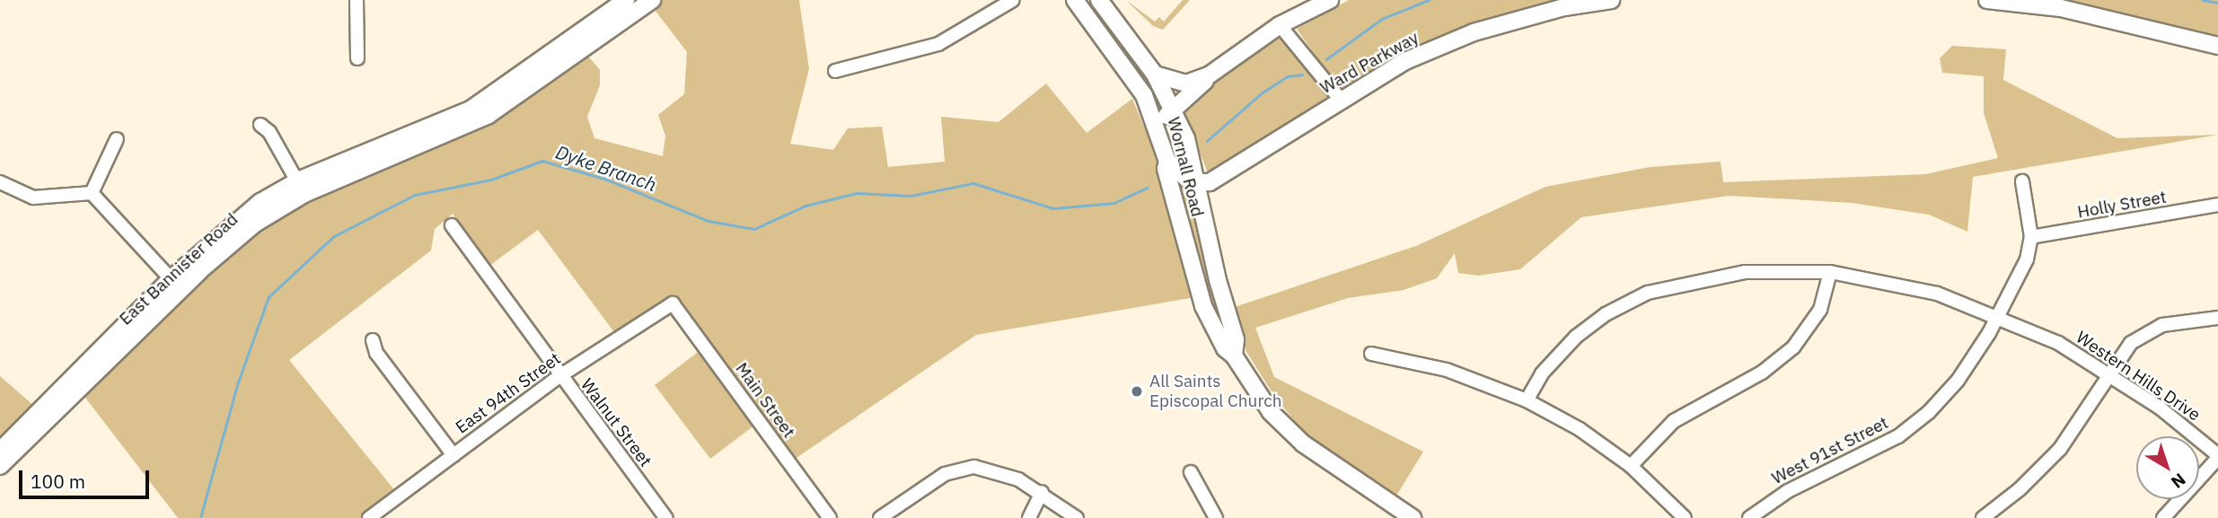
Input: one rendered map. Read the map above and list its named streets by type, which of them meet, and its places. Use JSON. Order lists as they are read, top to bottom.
{
  "streets": {
    "main road": ["Ward Parkway", "Wornall Road", "East Bannister Road"],
    "street": [
      "Holly Street",
      "Western Hills Drive",
      "East 94th Street",
      "Main Street",
      "Walnut Street",
      "West 91st Street"
    ]
  },
  "crossings": [
    ["Ward Parkway", "Wornall Road"],
    ["Holly Street", "West 91st Street"],
    ["Western Hills Drive", "West 91st Street"],
    ["East 94th Street", "Main Street"],
    ["East 94th Street", "Walnut Street"]
  ],
  "water": ["Dyke Branch"],
  "places": ["All Saints Episcopal Church"],
  "scale_bar": "100 m",
  "north": "bottom right"
}
